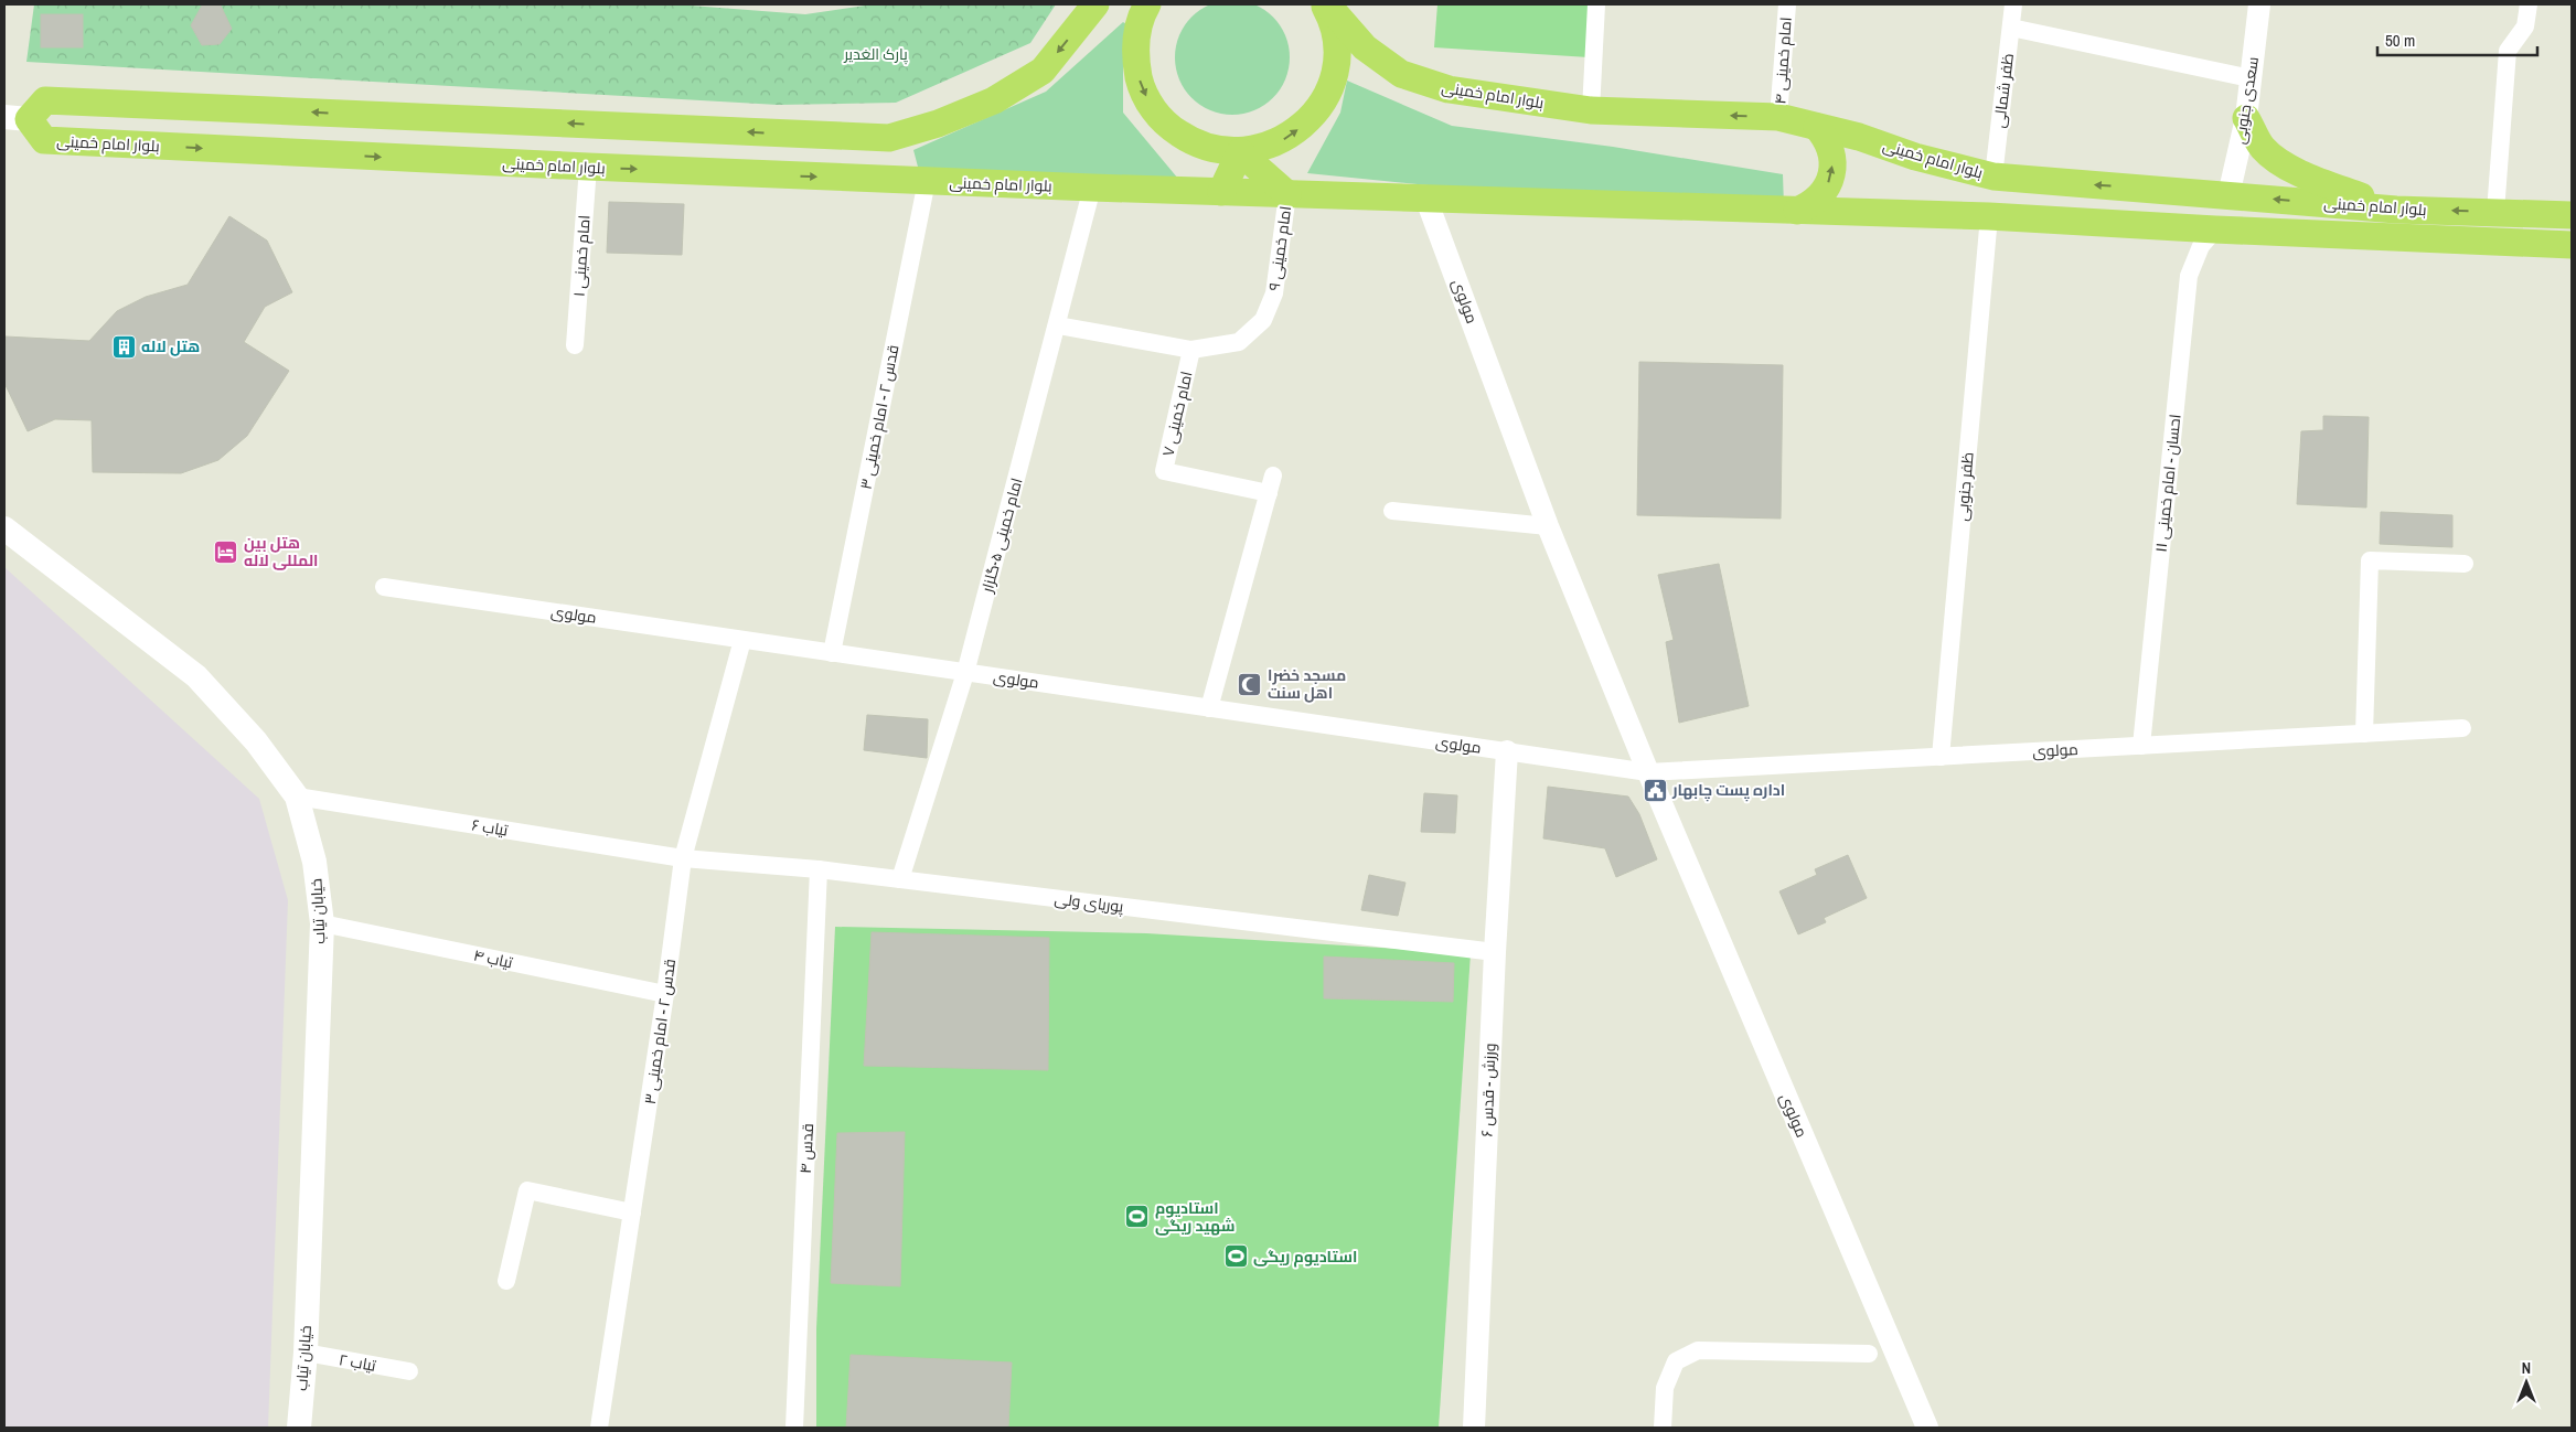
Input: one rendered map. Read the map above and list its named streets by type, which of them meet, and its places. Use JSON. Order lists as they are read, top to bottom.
{
  "streets": {
    "main road": ["بلوار امام خمینی", "خیابان تیاب"],
    "street": [
      "امام خمینی ۴",
      "ظفر شمالی",
      "سعدی جنوبی",
      "امام خمینی ۹",
      "امام خمینی ۱",
      "مولوی",
      "امام خمینی ۷",
      "قدس ۲ - امام خمینی ۳",
      "احسان - امام خمینی ۱۱",
      "ظفر جنوبی",
      "امام خمینی ۵-گلزار",
      "تیاب ۶",
      "پوریای ولی",
      "تیاب ۴",
      "ورزش - قدس ۶",
      "قدس ۴",
      "تیاب ۲"
    ]
  },
  "crossings": [
    ["امام خمینی ۴", "بلوار امام خمینی"],
    ["ظفر شمالی", "بلوار امام خمینی"],
    ["بلوار امام خمینی", "سعدی جنوبی"],
    ["بلوار امام خمینی", "امام خمینی ۹"],
    ["بلوار امام خمینی", "امام خمینی ۱"],
    ["بلوار امام خمینی", "مولوی"],
    ["بلوار امام خمینی", "قدس ۲ - امام خمینی ۳"],
    ["بلوار امام خمینی", "احسان - امام خمینی ۱۱"],
    ["بلوار امام خمینی", "ظفر جنوبی"],
    ["بلوار امام خمینی", "امام خمینی ۵-گلزار"],
    ["امام خمینی ۹", "امام خمینی ۷"],
    ["مولوی", "قدس ۲ - امام خمینی ۳"],
    ["مولوی", "احسان - امام خمینی ۱۱"],
    ["مولوی", "ظفر جنوبی"],
    ["مولوی", "امام خمینی ۵-گلزار"],
    ["مولوی", "ورزش - قدس ۶"],
    ["قدس ۲ - امام خمینی ۳", "تیاب ۶"],
    ["قدس ۲ - امام خمینی ۳", "پوریای ولی"],
    ["قدس ۲ - امام خمینی ۳", "تیاب ۴"],
    ["امام خمینی ۵-گلزار", "پوریای ولی"],
    ["تیاب ۶", "پوریای ولی"],
    ["تیاب ۶", "خیابان تیاب"],
    ["پوریای ولی", "ورزش - قدس ۶"],
    ["پوریای ولی", "قدس ۴"],
    ["خیابان تیاب", "تیاب ۴"],
    ["خیابان تیاب", "تیاب ۲"]
  ],
  "parks": ["پارک الغدیر"],
  "places": {
    "building": ["هتل لاله"],
    "hotel": ["هتل بین المللی لاله"],
    "mosque": ["مسجد خضرا اهل سنت"],
    "public building": ["اداره پست چابهار"],
    "sports": ["استادیوم شهید ریگی", "استادیوم ریگی"]
  },
  "scale_bar": "50 m",
  "north": "top"
}
